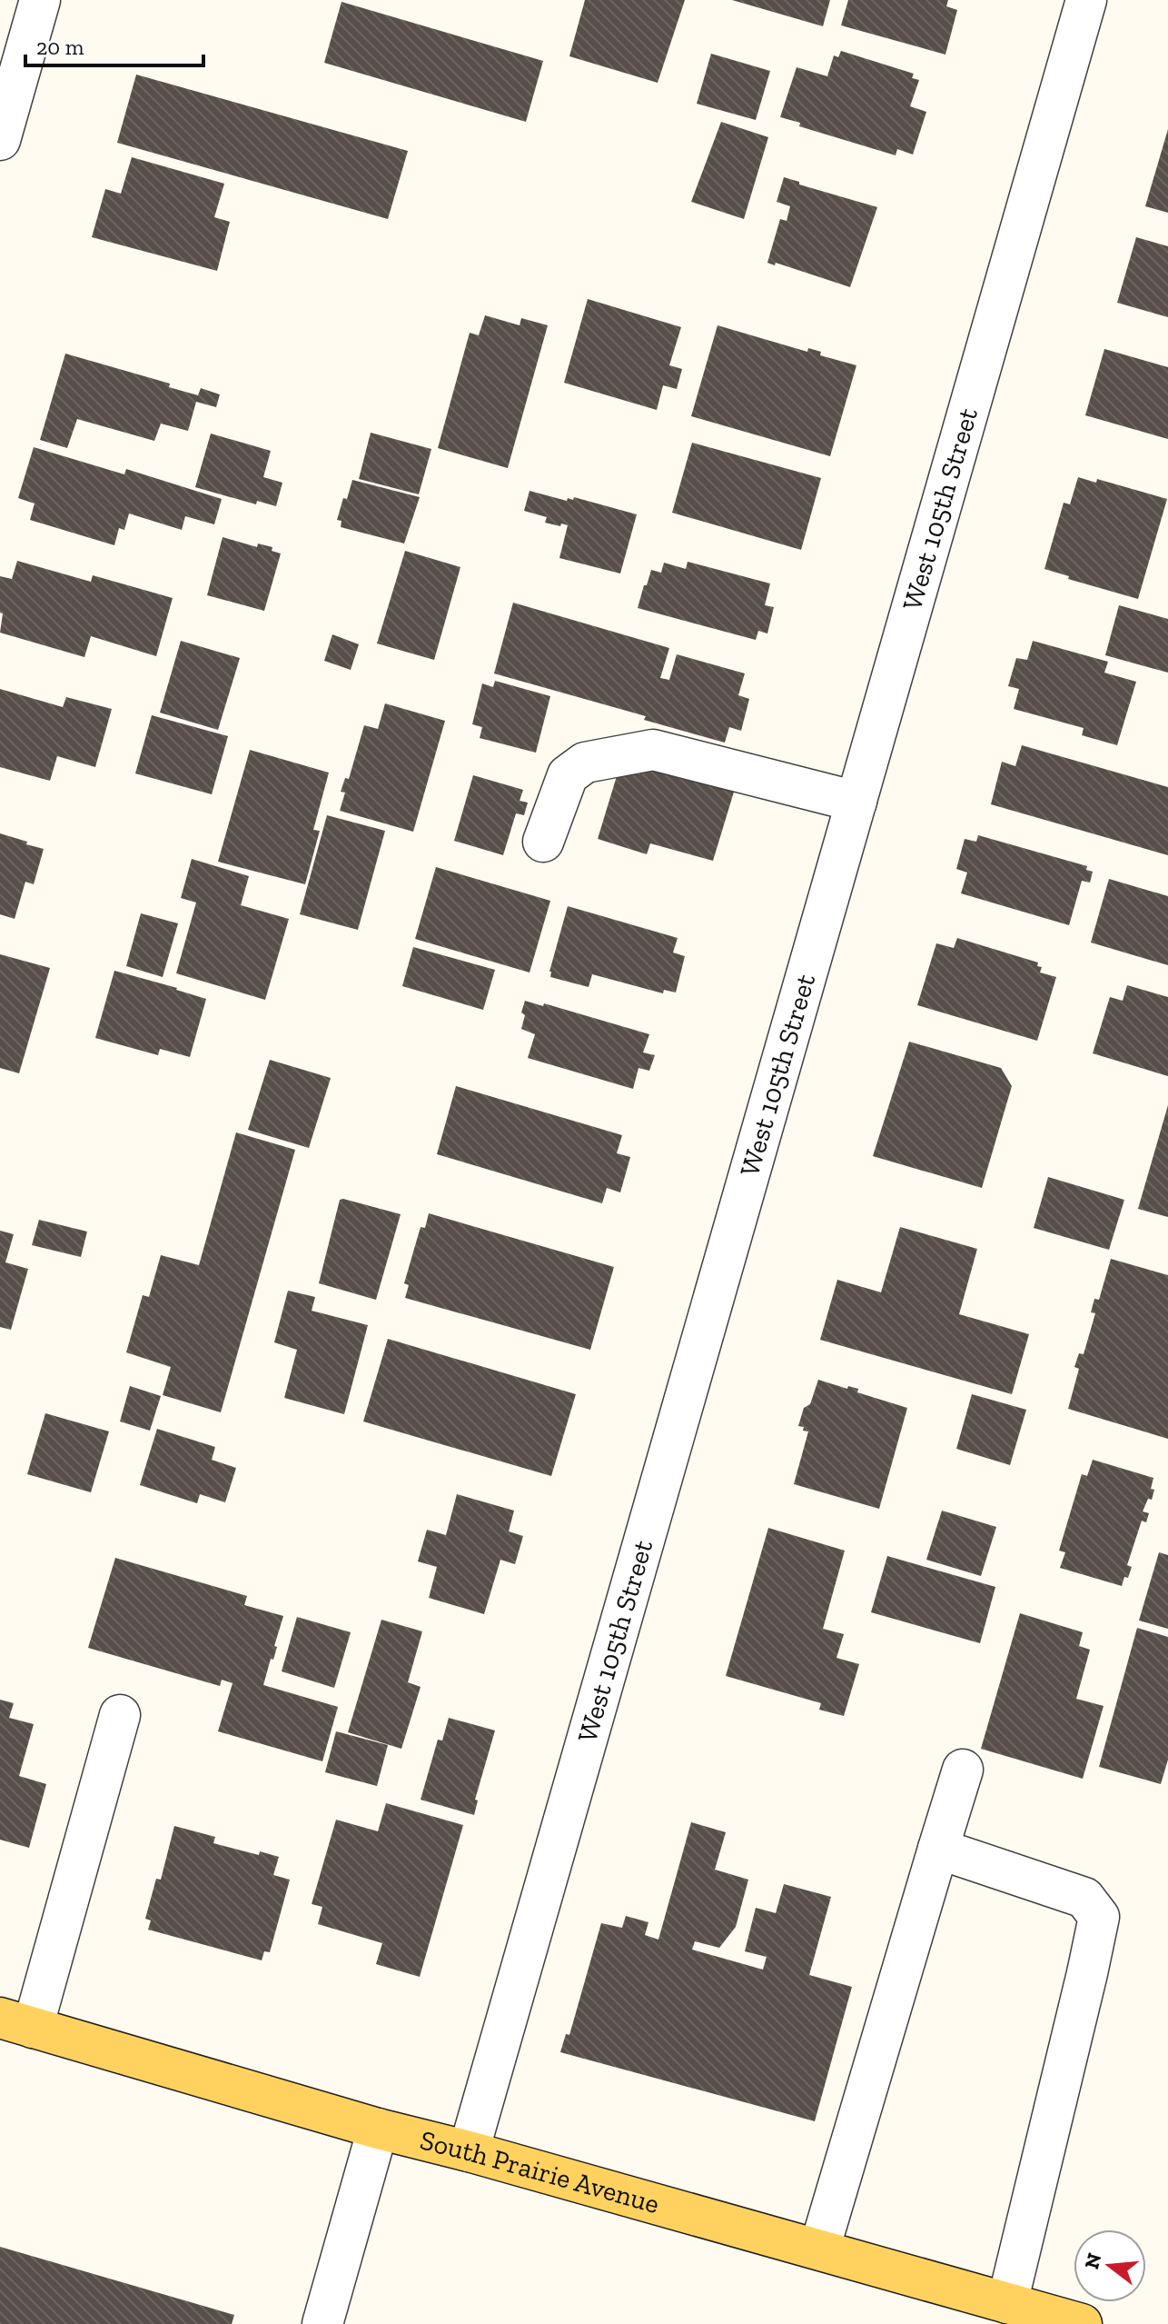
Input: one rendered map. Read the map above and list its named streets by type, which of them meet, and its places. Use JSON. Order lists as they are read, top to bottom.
{
  "streets": {
    "main road": ["South Prairie Avenue"],
    "street": ["West 105th Street"]
  },
  "crossings": [
    ["West 105th Street", "South Prairie Avenue"]
  ],
  "scale_bar": "20 m",
  "north": "left"
}
